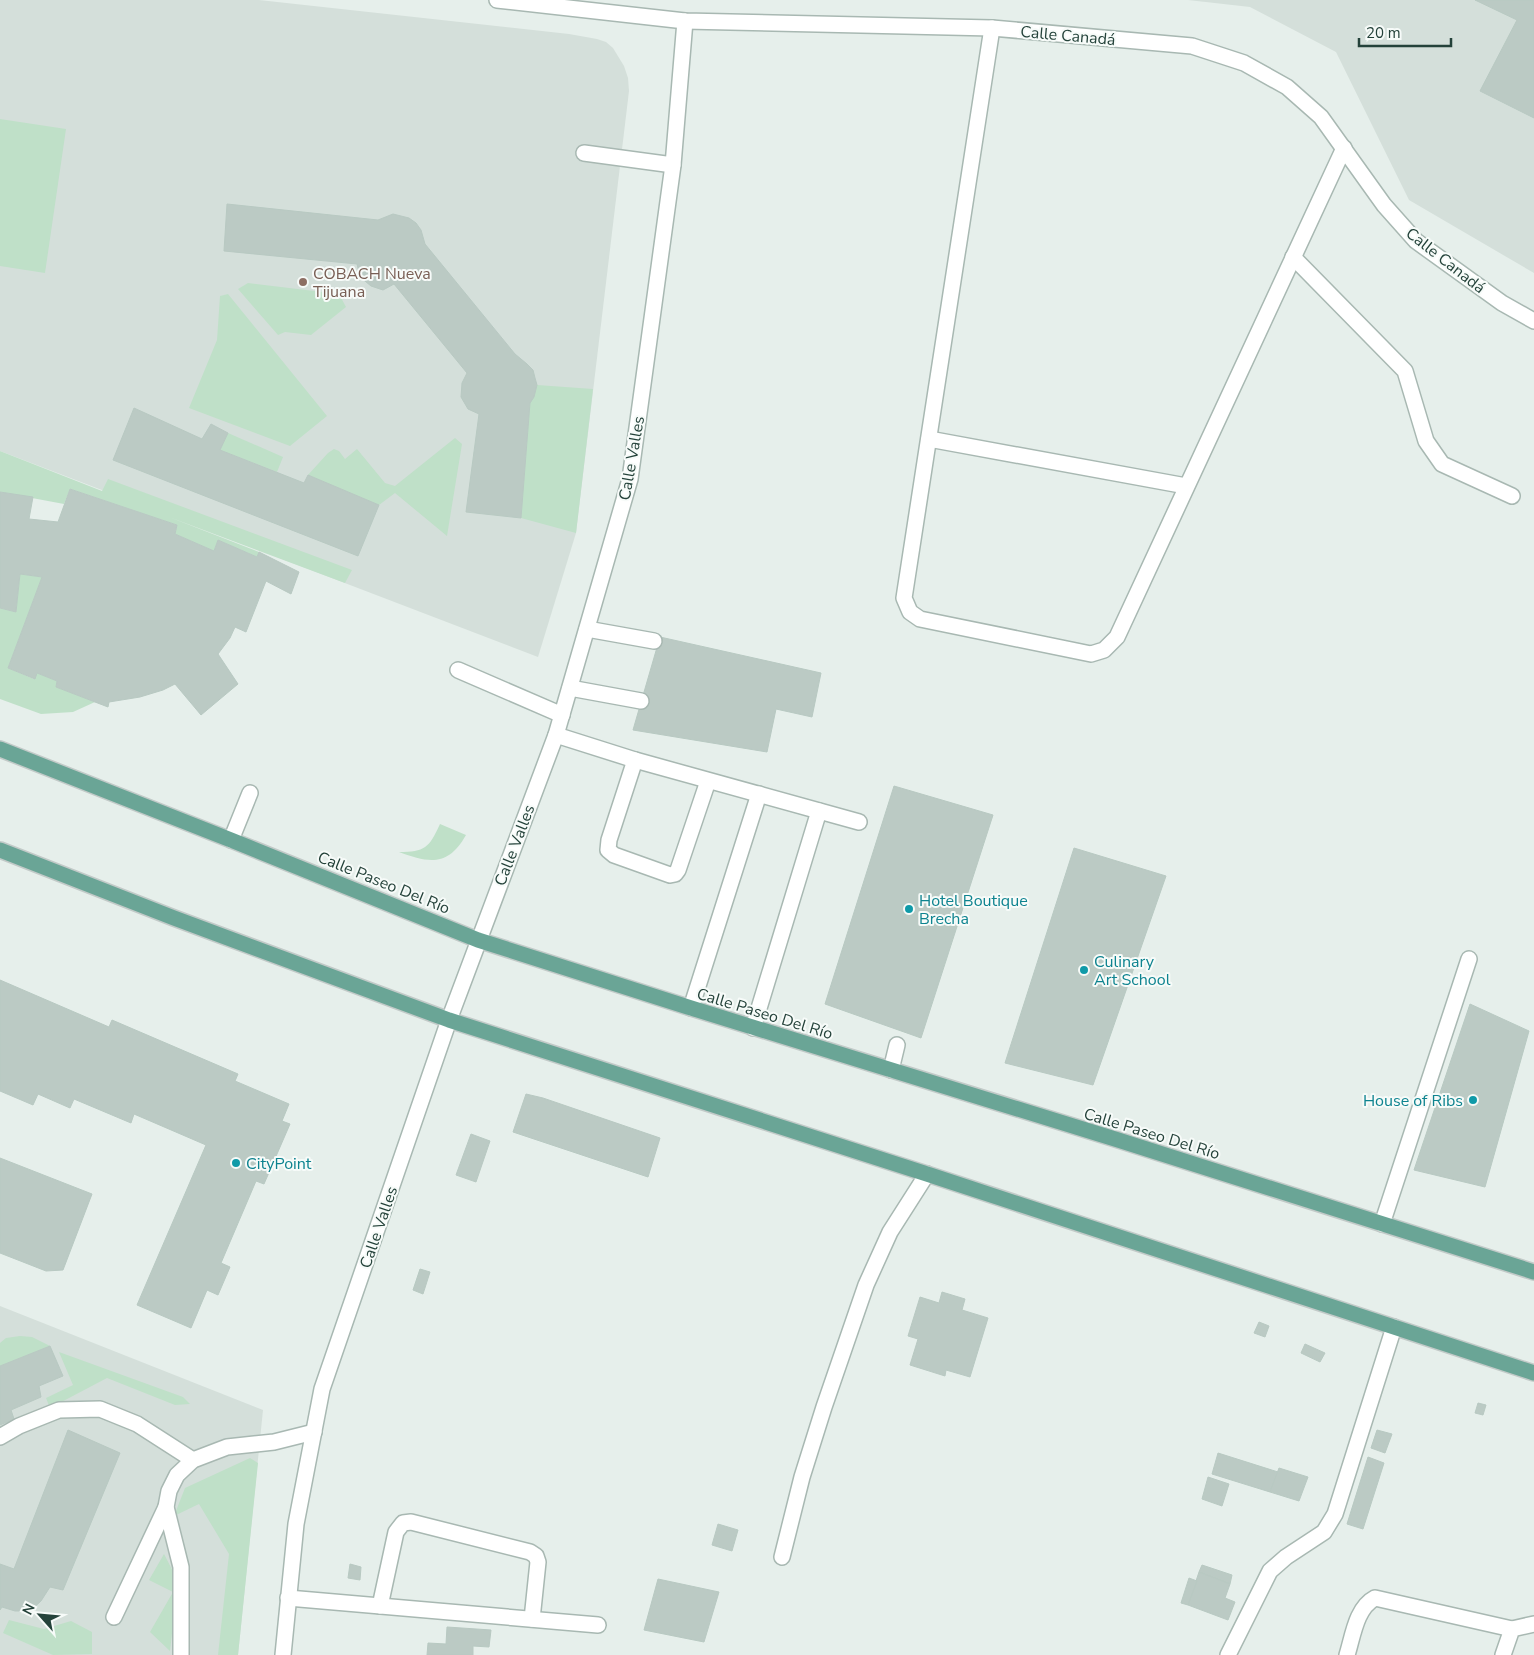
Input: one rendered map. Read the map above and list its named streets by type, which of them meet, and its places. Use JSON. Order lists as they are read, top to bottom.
{
  "streets": {
    "main road": ["Calle Paseo Del Río"],
    "street": ["Calle Canadá", "Calle Valles"]
  },
  "crossings": [
    ["Calle Canadá", "Calle Valles"],
    ["Calle Valles", "Calle Paseo Del Río"]
  ],
  "places": [
    "COBACH Nueva Tijuana",
    "Hotel Boutique Brecha",
    "Culinary Art School",
    "House of Ribs",
    "CityPoint"
  ],
  "scale_bar": "20 m",
  "north": "top left"
}
